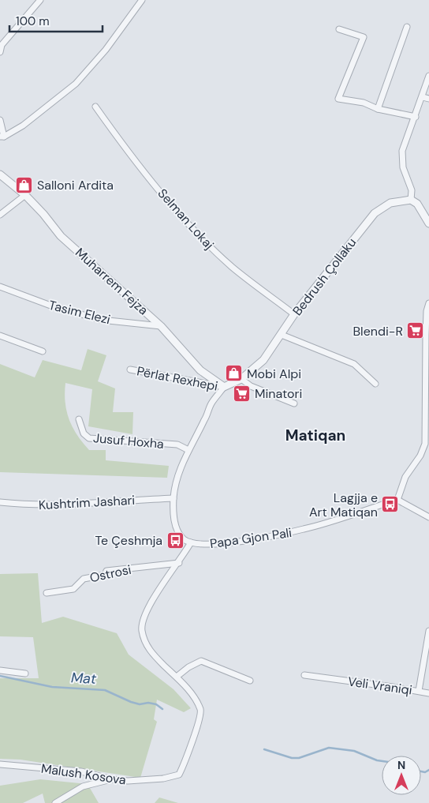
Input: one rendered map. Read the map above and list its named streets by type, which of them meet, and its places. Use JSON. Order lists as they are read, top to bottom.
{
  "streets": {
    "street": [
      "Selman Lokaj",
      "Bedrush Çollaku",
      "Muharrem Fejza",
      "Tasim Elezi",
      "Përlat Rexhepi",
      "Jusuf Hoxha",
      "Kushtrim Jashari",
      "Papa Gjon Pali",
      "Ostrosi",
      "Veli Vraniqi",
      "Malush Kosova"
    ]
  },
  "crossings": [
    ["Selman Lokaj", "Bedrush Çollaku"],
    ["Bedrush Çollaku", "Muharrem Fejza"],
    ["Bedrush Çollaku", "Përlat Rexhepi"],
    ["Bedrush Çollaku", "Papa Gjon Pali"],
    ["Muharrem Fejza", "Tasim Elezi"],
    ["Muharrem Fejza", "Përlat Rexhepi"],
    ["Muharrem Fejza", "Papa Gjon Pali"],
    ["Përlat Rexhepi", "Papa Gjon Pali"],
    ["Jusuf Hoxha", "Papa Gjon Pali"],
    ["Kushtrim Jashari", "Papa Gjon Pali"],
    ["Papa Gjon Pali", "Malush Kosova"],
    ["Ostrosi", "Malush Kosova"]
  ],
  "districts": ["Matiqan"],
  "water": ["Mat"],
  "places": {
    "shop": ["Salloni Ardita", "Mobi Alpi"],
    "supermarket": ["Blendi-R", "Minatori"],
    "bus stop": ["Lagjja e Art Matiqan", "Te Çeshmja"]
  },
  "scale_bar": "100 m",
  "north": "top"
}
